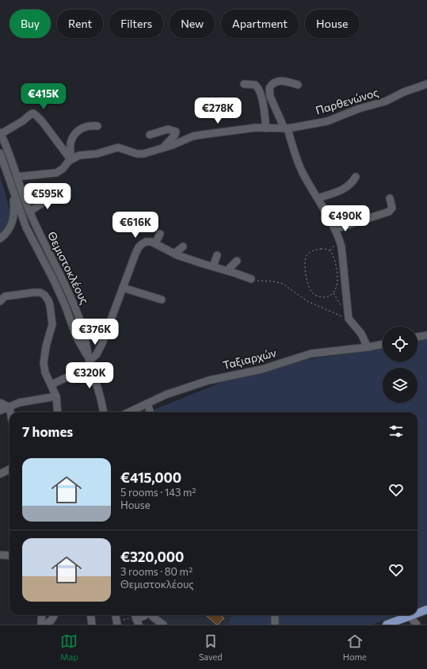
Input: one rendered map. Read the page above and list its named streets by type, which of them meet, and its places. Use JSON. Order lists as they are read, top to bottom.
{
  "streets": {
    "street": ["Παρθενώνος", "Θεμιστοκλέους", "Ταξιαρχών"]
  },
  "page": {
    "chip": [
      "Buy",
      "Rent",
      "Filters",
      "New",
      "Apartment",
      "House"
    ],
    "price": [
      "€415K",
      "€278K",
      "€595K",
      "€490K",
      "€616K",
      "€376K",
      "€320K"
    ],
    "heading": "7 homes",
    "list": [
      {
        "name": "€415,000",
        "note": "5 rooms · 143 m² · House"
      },
      {
        "name": "€320,000",
        "note": "3 rooms · 80 m² · Θεμιστοκλέους"
      }
    ],
    "tabs": ["Map", "Saved", "Home"]
  }
}
